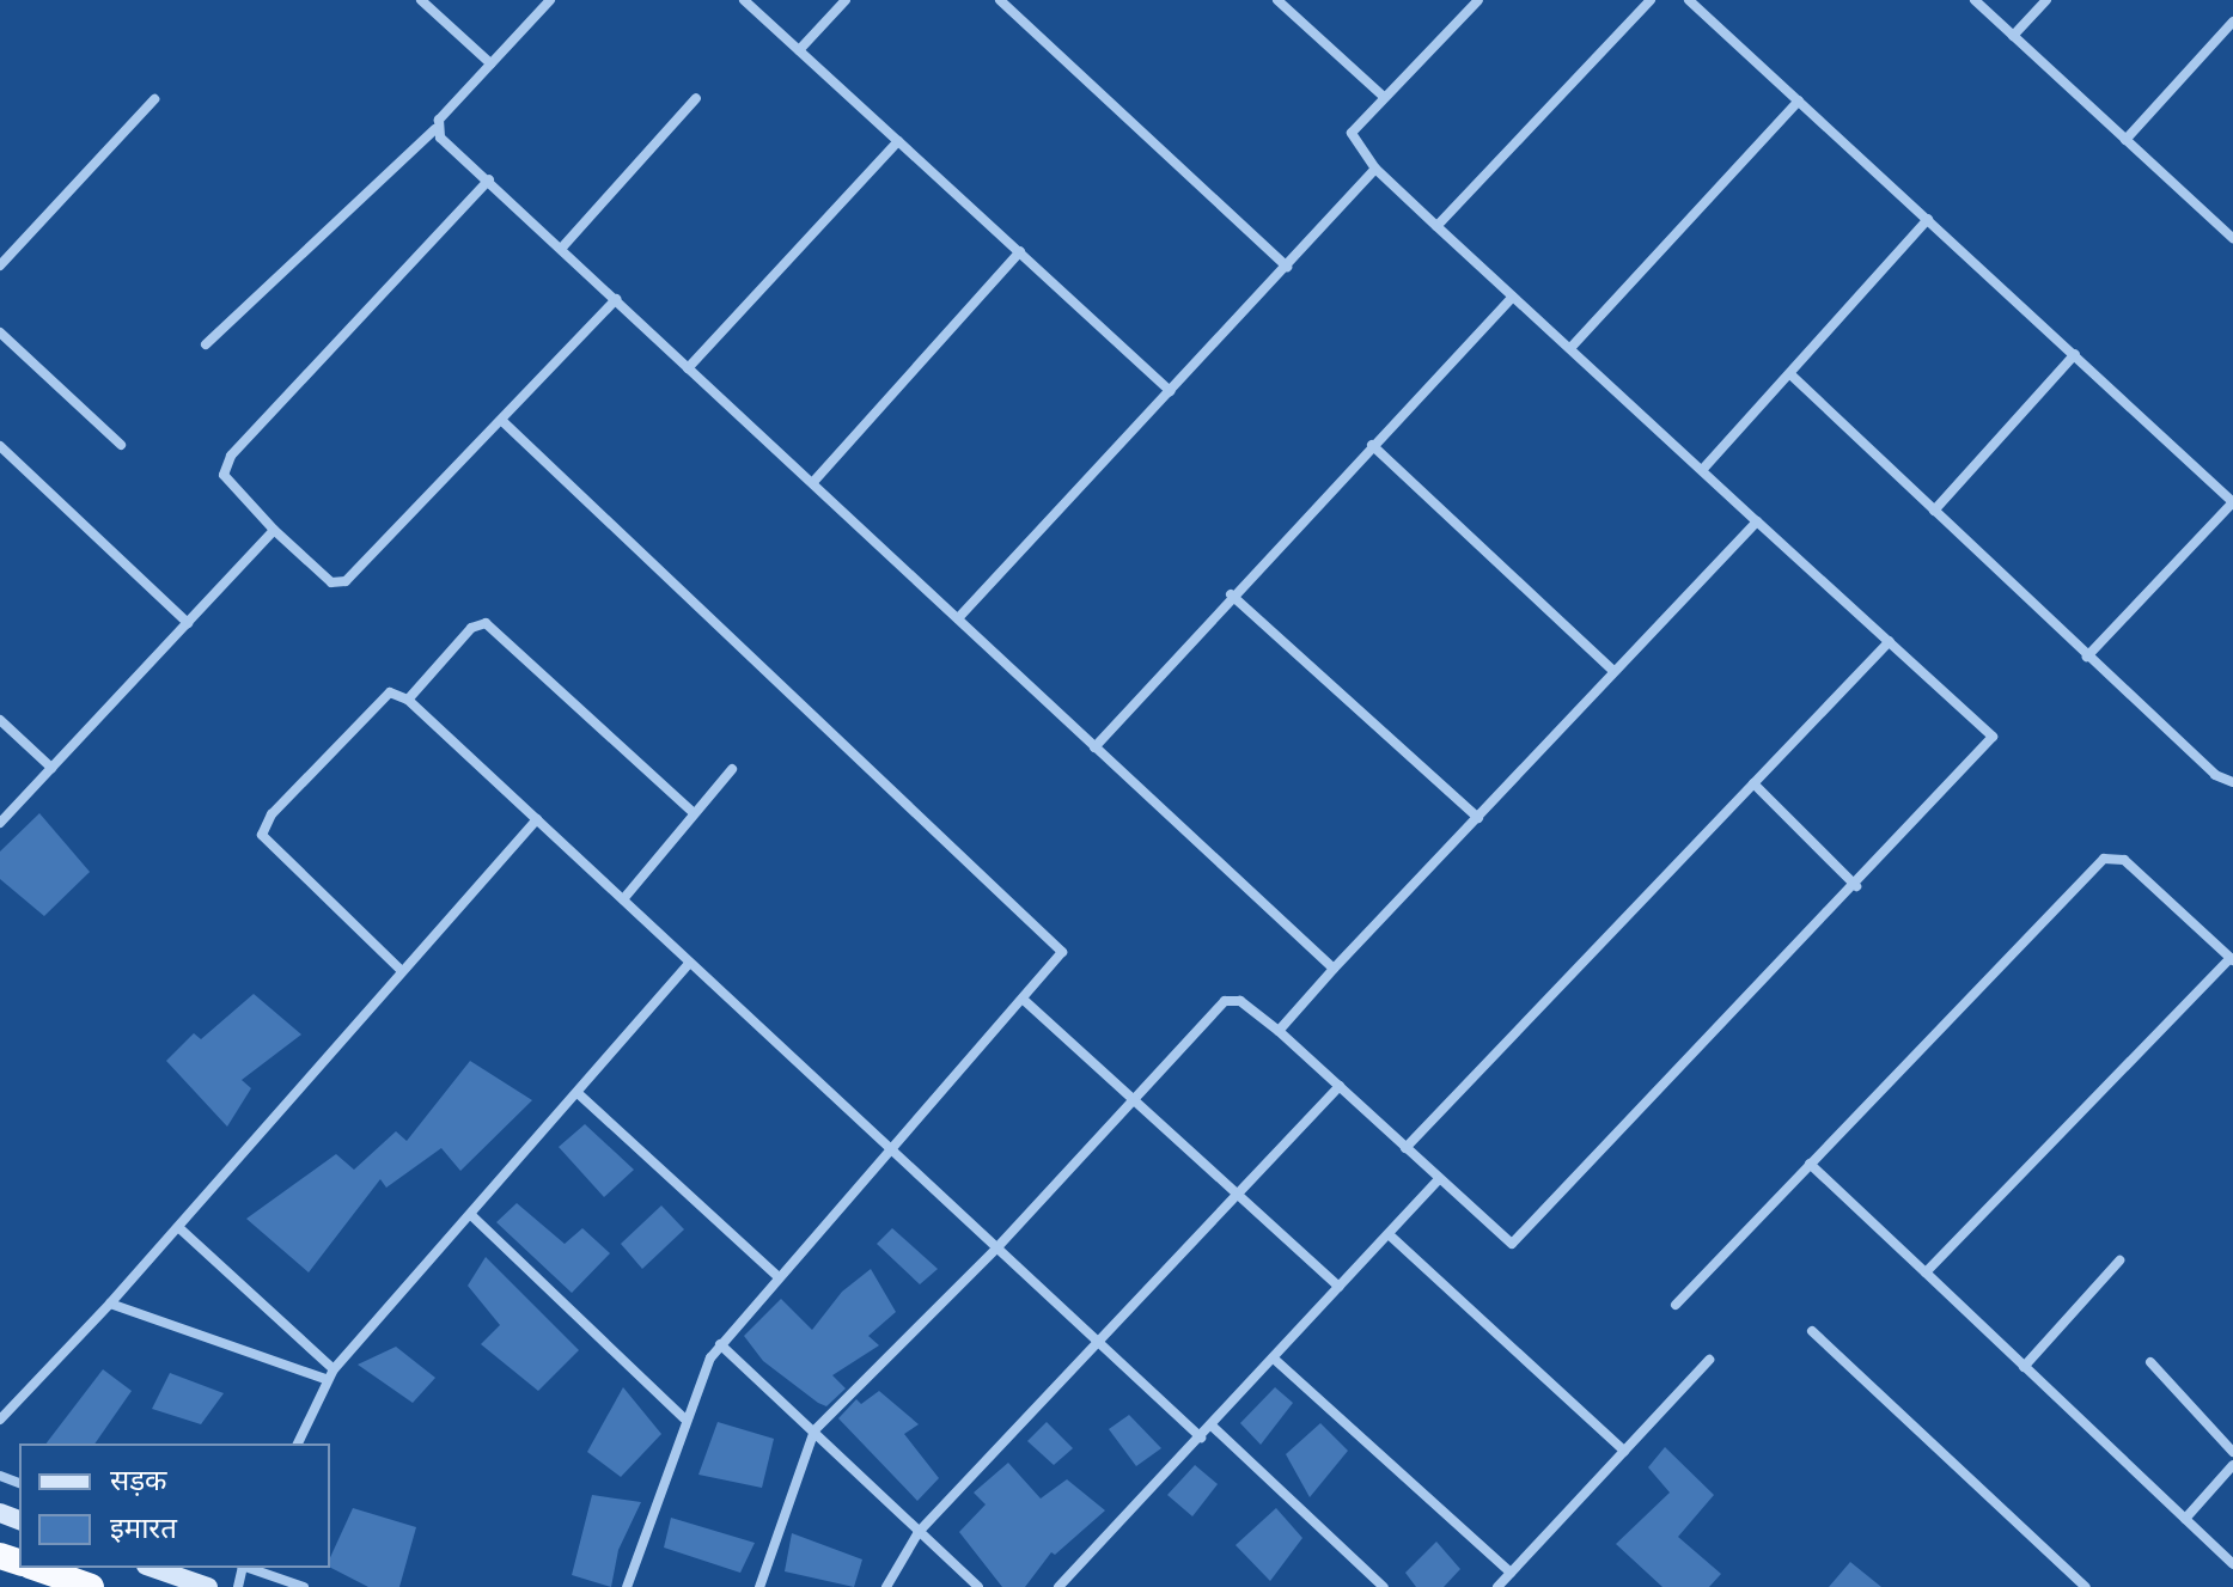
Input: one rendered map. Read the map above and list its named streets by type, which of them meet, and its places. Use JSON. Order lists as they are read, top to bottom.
{
  "legend": ["सड़क", "इमारत"]
}
